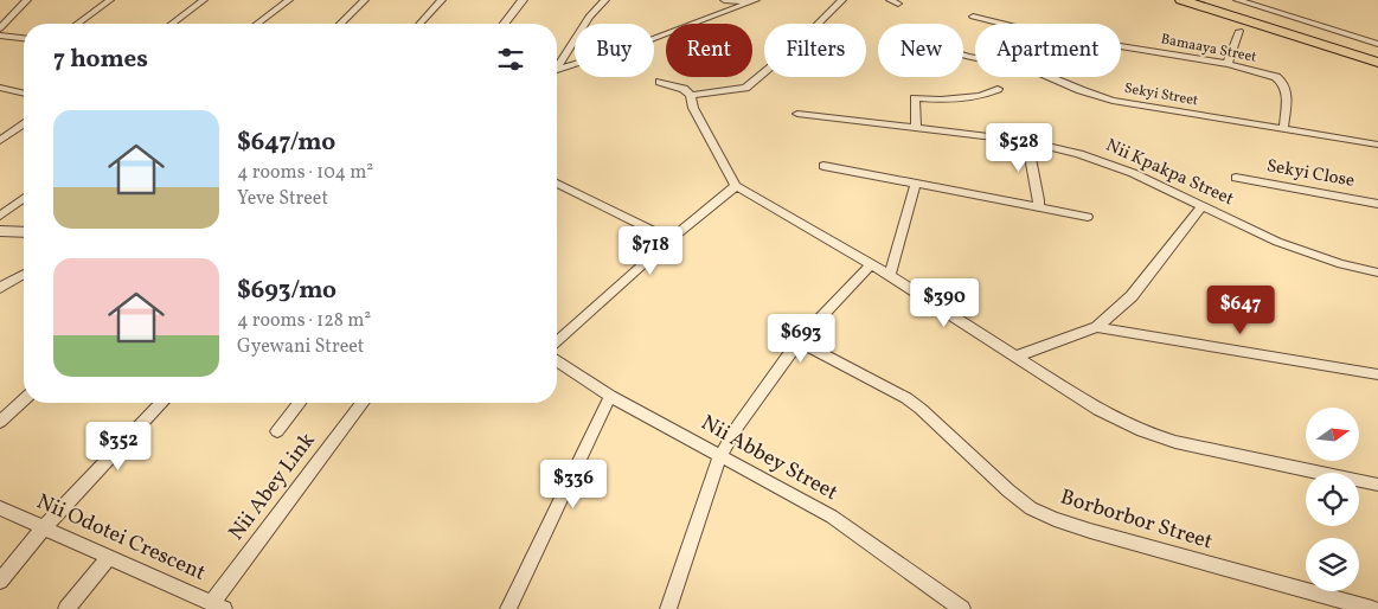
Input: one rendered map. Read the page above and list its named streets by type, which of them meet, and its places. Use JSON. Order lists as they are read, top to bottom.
{
  "streets": {
    "street": [
      "Bamaaya Street",
      "Sekyi Street",
      "Nii Kpakpa Street",
      "Sekyi Close",
      "Nii Abbey Street",
      "Nii Abey Link",
      "Borborbor Street",
      "Nii Odotei Crescent"
    ]
  },
  "crossings": [
    ["Bamaaya Street", "Sekyi Street"],
    ["Nii Abey Link", "Nii Odotei Crescent"]
  ],
  "north": "right",
  "page": {
    "chip": [
      "Buy",
      "Rent",
      "Filters",
      "New",
      "Apartment"
    ],
    "heading": "7 homes",
    "list": [
      {
        "name": "$647/mo",
        "note": "4 rooms · 104 m² · Yeve Street"
      },
      {
        "name": "$693/mo",
        "note": "4 rooms · 128 m² · Gyewani Street"
      }
    ],
    "price": [
      "$528",
      "$718",
      "$390",
      "$647",
      "$693",
      "$352",
      "$336"
    ]
  }
}
